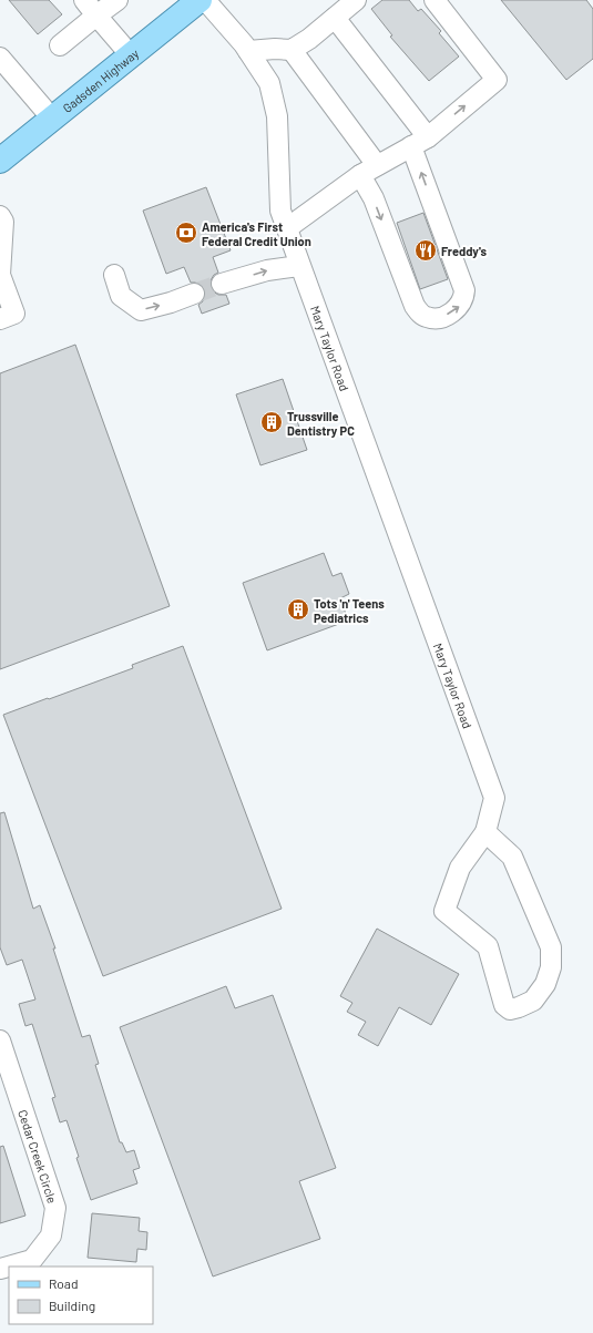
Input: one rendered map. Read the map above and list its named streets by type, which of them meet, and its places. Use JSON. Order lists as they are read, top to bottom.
{
  "streets": {
    "main road": ["Gadsden Highway"],
    "street": ["Mary Taylor Road", "Cedar Creek Circle"]
  },
  "places": {
    "bank": ["America's First Federal Credit Union"],
    "restaurant": ["Freddy's"],
    "building": ["Trussville Dentistry PC", "Tots 'n' Teens Pediatrics"]
  },
  "legend": ["Road", "Building"]
}
